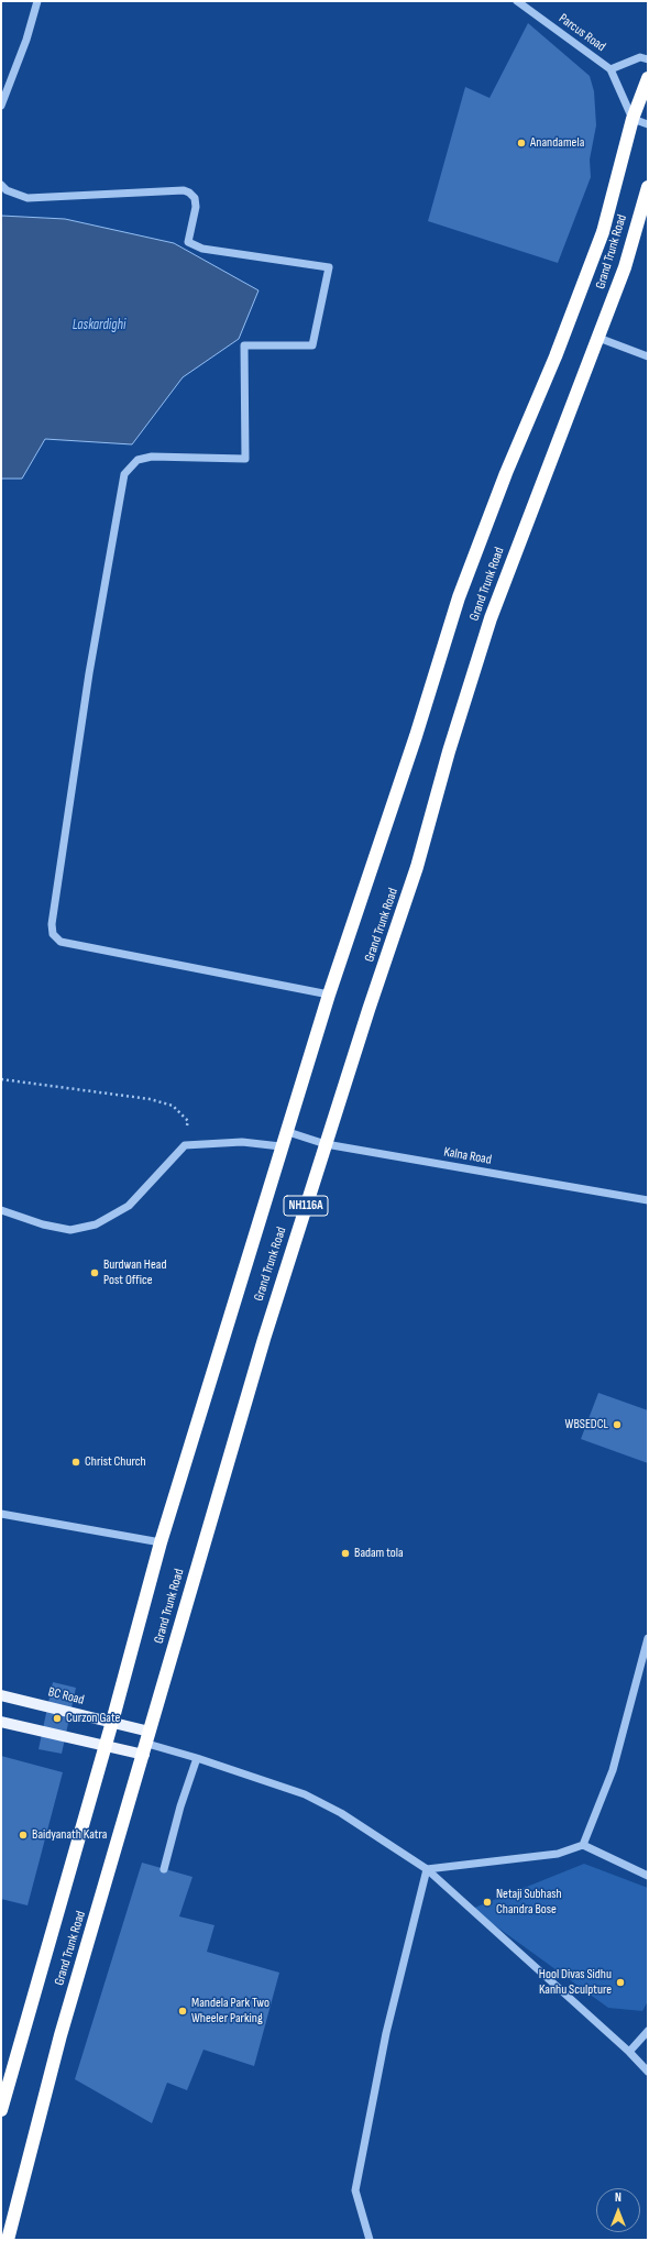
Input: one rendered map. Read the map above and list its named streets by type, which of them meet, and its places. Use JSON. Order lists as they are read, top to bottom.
{
  "streets": {
    "highway": ["Grand Trunk Road", "NH116A"],
    "main road": ["BC Road"],
    "street": ["Parcus Road", "Kalna Road"]
  },
  "crossings": [
    ["Parcus Road", "Grand Trunk Road"],
    ["Grand Trunk Road", "Kalna Road"],
    ["Grand Trunk Road", "BC Road"]
  ],
  "water": ["Laskardighi"],
  "places": [
    "Anandamela",
    "Burdwan Head Post Office",
    "WBSEDCL",
    "Christ Church",
    "Badam tola",
    "Curzon Gate",
    "Baidyanath Katra",
    "Netaji Subhash Chandra Bose",
    "Hool Divas Sidhu Kanhu Sculpture",
    "Mandela Park Two Wheeler Parking"
  ],
  "north": "top"
}
